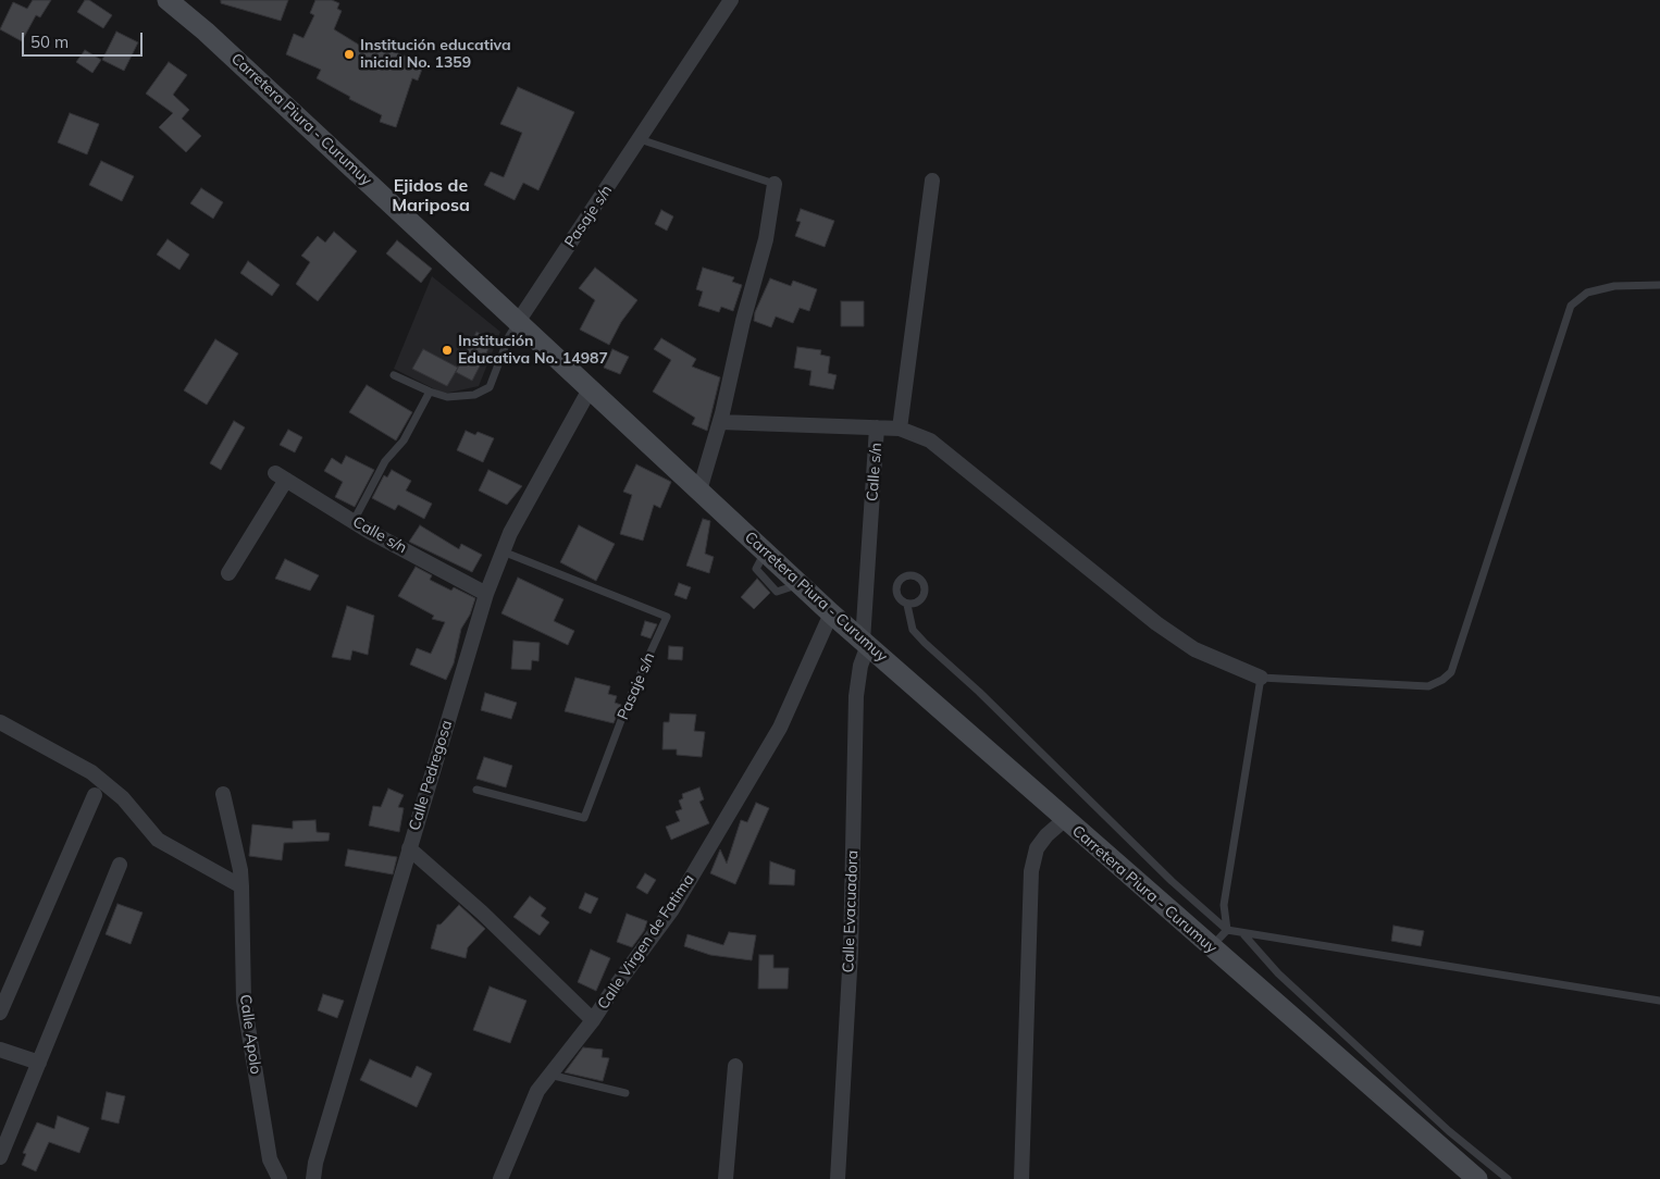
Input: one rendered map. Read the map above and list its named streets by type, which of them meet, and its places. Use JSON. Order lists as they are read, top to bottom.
{
  "streets": {
    "main road": ["Carretera Piura - Curumuy"],
    "street": [
      "Pasaje s/n",
      "Calle s/n",
      "Calle Pedregosa",
      "Calle Evacuadora",
      "Calle Virgen de Fatima",
      "Calle Apolo"
    ]
  },
  "crossings": [
    ["Carretera Piura - Curumuy", "Pasaje s/n"],
    ["Carretera Piura - Curumuy", "Calle s/n"],
    ["Carretera Piura - Curumuy", "Calle Pedregosa"],
    ["Carretera Piura - Curumuy", "Calle Evacuadora"],
    ["Carretera Piura - Curumuy", "Calle Virgen de Fatima"],
    ["Pasaje s/n", "Calle Pedregosa"],
    ["Calle s/n", "Calle Pedregosa"],
    ["Calle s/n", "Calle Evacuadora"]
  ],
  "districts": ["Ejidos de Mariposa"],
  "places": ["Institución educativa inicial No. 1359", "Institución Educativa No. 14987"],
  "scale_bar": "50 m"
}
